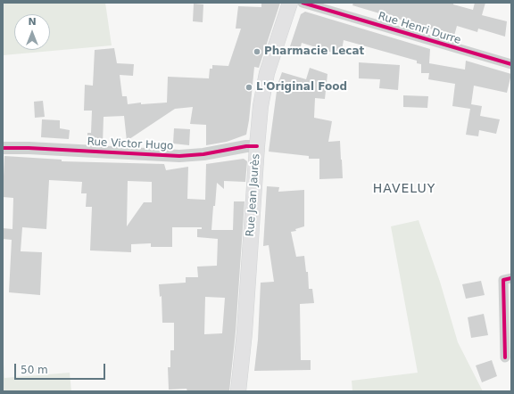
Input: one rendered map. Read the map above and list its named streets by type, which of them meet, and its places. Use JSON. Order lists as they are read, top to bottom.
{
  "streets": {
    "main road": ["Rue Jean Jaurès"],
    "street": ["Rue Henri Durre", "Rue Victor Hugo"]
  },
  "crossings": [
    ["Rue Victor Hugo", "Rue Jean Jaurès"]
  ],
  "districts": ["HAVELUY"],
  "places": ["Pharmacie Lecat", "L'Original Food"],
  "scale_bar": "50 m",
  "north": "top"
}
